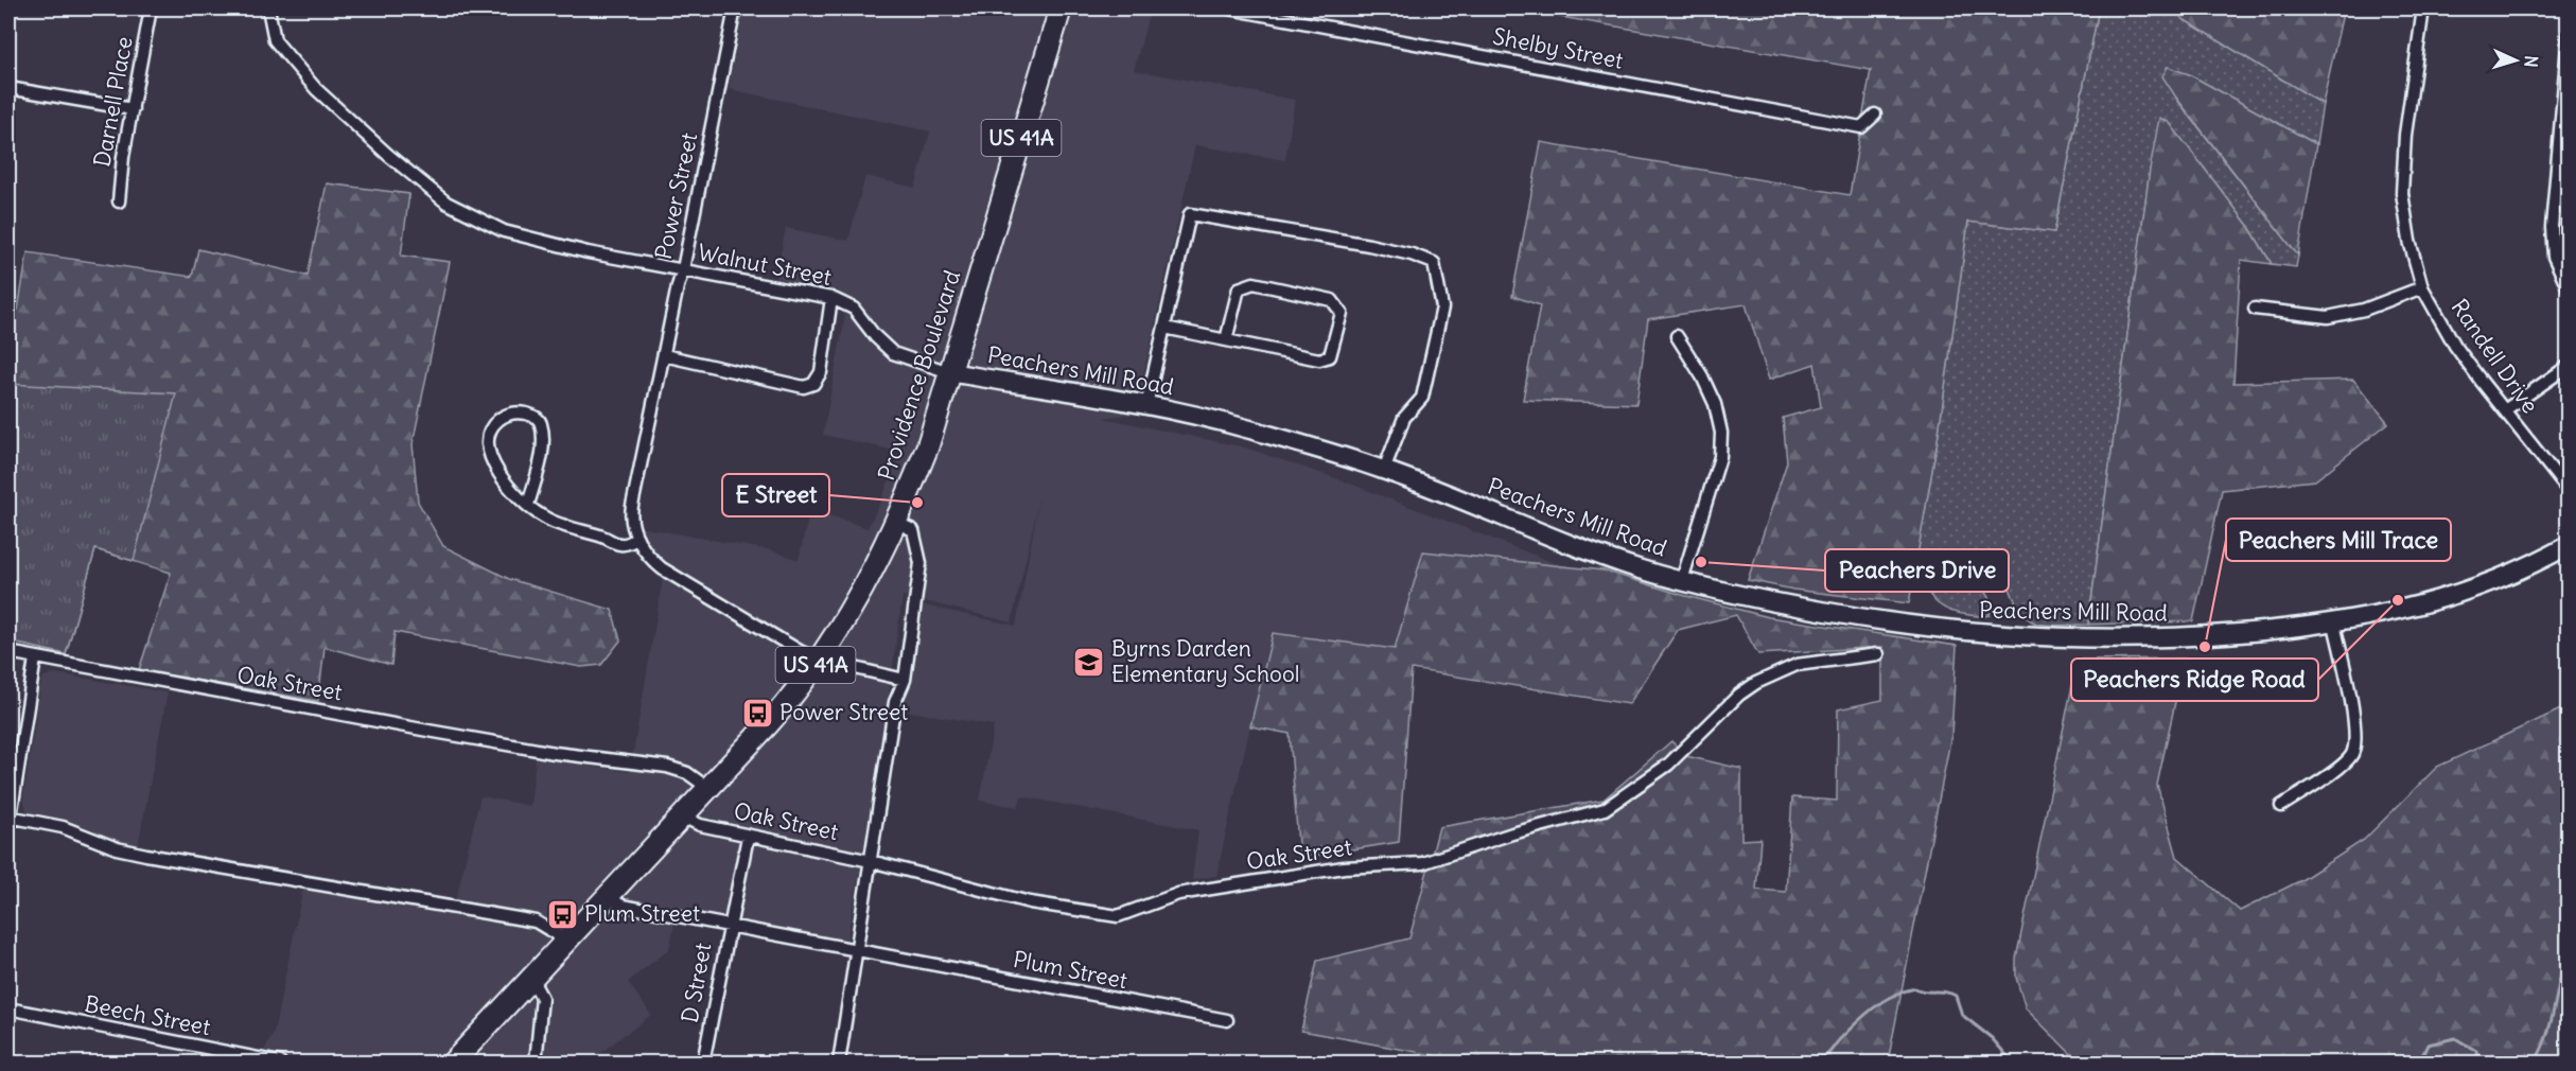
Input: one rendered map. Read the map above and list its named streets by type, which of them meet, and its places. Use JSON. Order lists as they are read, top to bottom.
{
  "streets": {
    "highway": ["US 41A", "Providence Boulevard"],
    "main road": ["Peachers Mill Road"],
    "street": [
      "Shelby Street",
      "Darnell Place",
      "Power Street",
      "Walnut Street",
      "Randell Drive",
      "Oak Street",
      "Plum Street",
      "D Street",
      "Beech Street"
    ]
  },
  "crossings": [
    ["Power Street", "Walnut Street"],
    ["Power Street", "Providence Boulevard"],
    ["Walnut Street", "Peachers Mill Road"],
    ["Walnut Street", "Providence Boulevard"],
    ["Peachers Mill Road", "Providence Boulevard"],
    ["Providence Boulevard", "Oak Street"],
    ["Providence Boulevard", "Plum Street"],
    ["Oak Street", "D Street"],
    ["Plum Street", "D Street"]
  ],
  "places": {
    "other": [
      "E Street",
      "Peachers Drive",
      "Peachers Ridge Road",
      "Peachers Mill Trace"
    ],
    "school or university": ["Byrns Darden Elementary School"],
    "bus stop": ["Power Street", "Plum Street"]
  },
  "north": "right"
}
